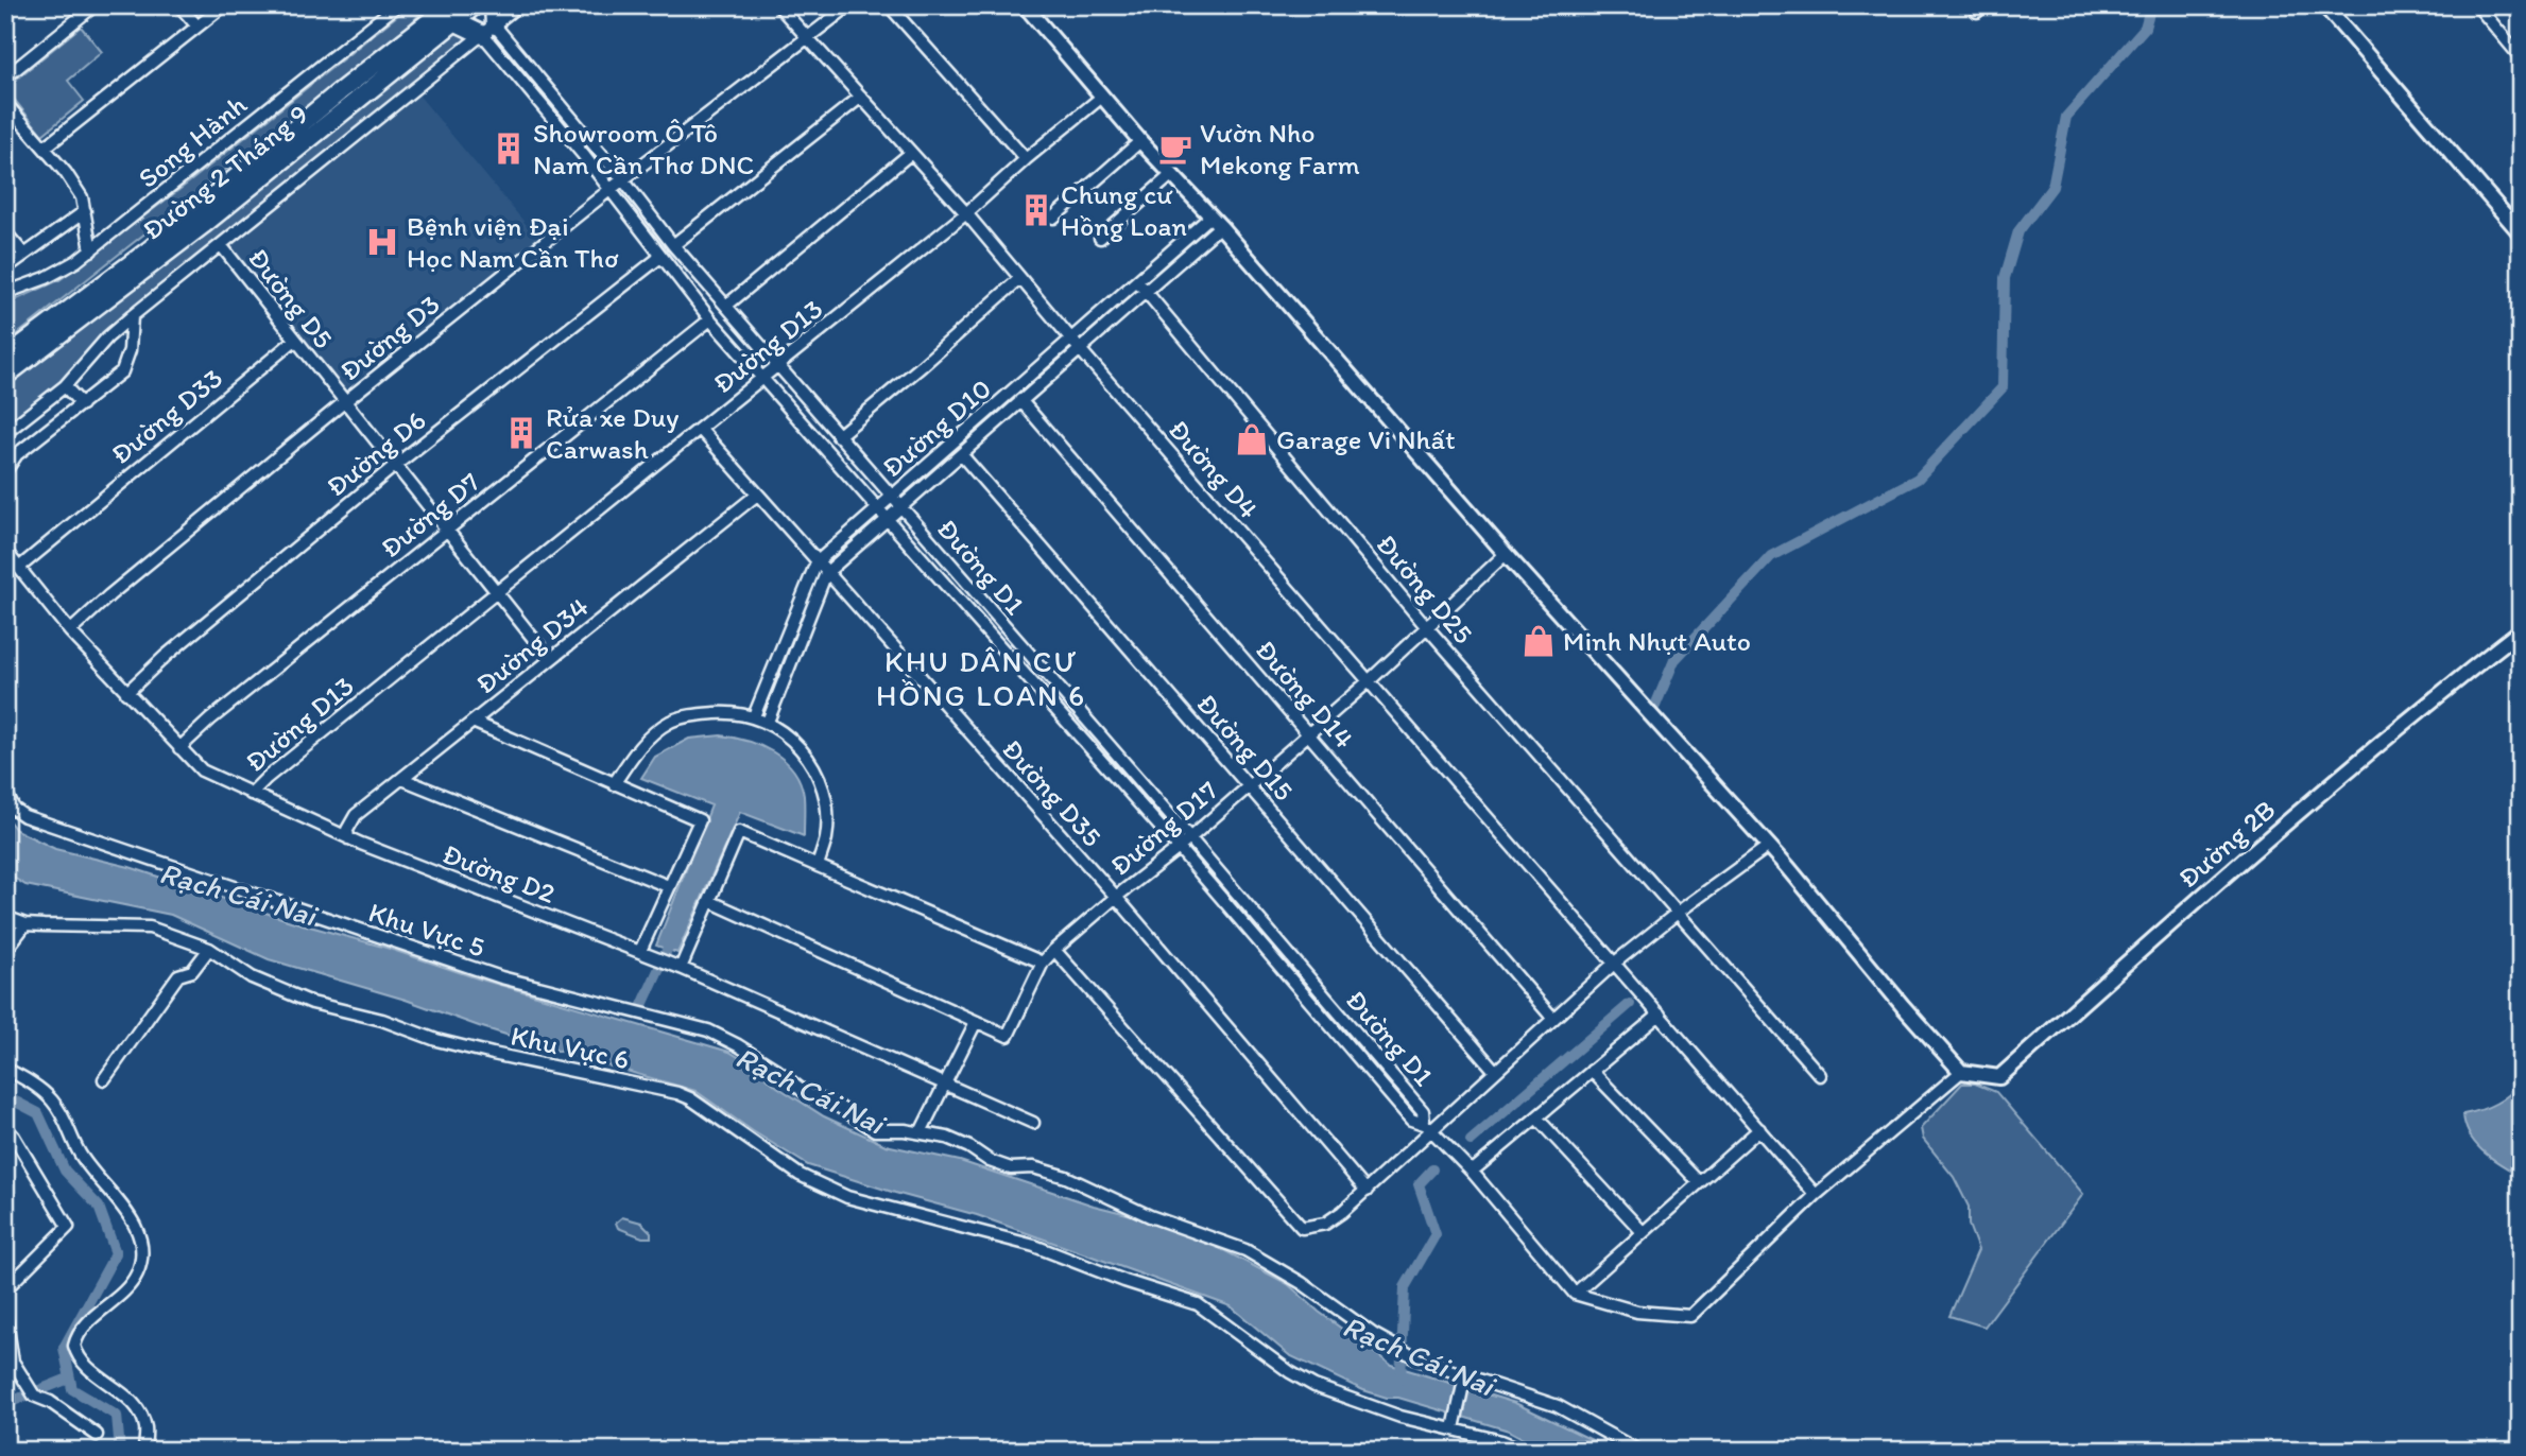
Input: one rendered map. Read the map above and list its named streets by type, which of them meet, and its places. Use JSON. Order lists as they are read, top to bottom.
{
  "streets": {
    "highway": ["Đường 2 Tháng 9"],
    "street": [
      "Song Hành",
      "Đường D5",
      "Đường D3",
      "Đường D13",
      "Đường D33",
      "Đường D10",
      "Đường D6",
      "Đường D4",
      "Đường D7",
      "Đường D1",
      "Đường D25",
      "Đường D34",
      "Đường D14",
      "Đường D15",
      "Đường D35",
      "Đường D17",
      "Đường 2B",
      "Đường D2",
      "Khu Vực 5",
      "Khu Vực 6"
    ]
  },
  "crossings": [
    ["Đường D5", "Đường D3"],
    ["Đường D5", "Đường D13"],
    ["Đường D5", "Đường D33"],
    ["Đường D5", "Đường D6"],
    ["Đường D5", "Đường D7"],
    ["Đường D5", "Đường D34"],
    ["Đường D3", "Đường D4"],
    ["Đường D3", "Đường D1"],
    ["Đường D3", "Đường D2"],
    ["Đường D13", "Đường D4"],
    ["Đường D13", "Đường D1"],
    ["Đường D13", "Đường D35"],
    ["Đường D13", "Đường D2"],
    ["Đường D33", "Đường D2"],
    ["Đường D10", "Đường D4"],
    ["Đường D10", "Đường D1"],
    ["Đường D10", "Đường D25"],
    ["Đường D10", "Đường D14"],
    ["Đường D10", "Đường D15"],
    ["Đường D10", "Đường D35"],
    ["Đường D6", "Đường D1"],
    ["Đường D6", "Đường D2"],
    ["Đường D4", "Đường D17"],
    ["Đường D7", "Đường D1"],
    ["Đường D7", "Đường D2"],
    ["Đường D1", "Đường D17"],
    ["Đường D25", "Đường D17"],
    ["Đường D34", "Đường D35"],
    ["Đường D34", "Đường D2"],
    ["Đường D14", "Đường D17"],
    ["Đường D15", "Đường D17"],
    ["Đường D35", "Đường D17"]
  ],
  "districts": ["KHU DÂN CƯ HỒNG LOAN 6"],
  "water": ["Rạch Cái Nai"],
  "places": {
    "building": ["Showroom Ô Tô Nam Cần Thơ DNC", "Chung cư Hồng Loan", "Rửa xe Duy Carwash"],
    "cafe": ["Vườn Nho Mekong Farm"],
    "hospital": ["Bệnh viện Đại Học Nam Cần Thơ"],
    "shop": ["Garage Vi Nhất", "Minh Nhựt Auto"]
  }
}
